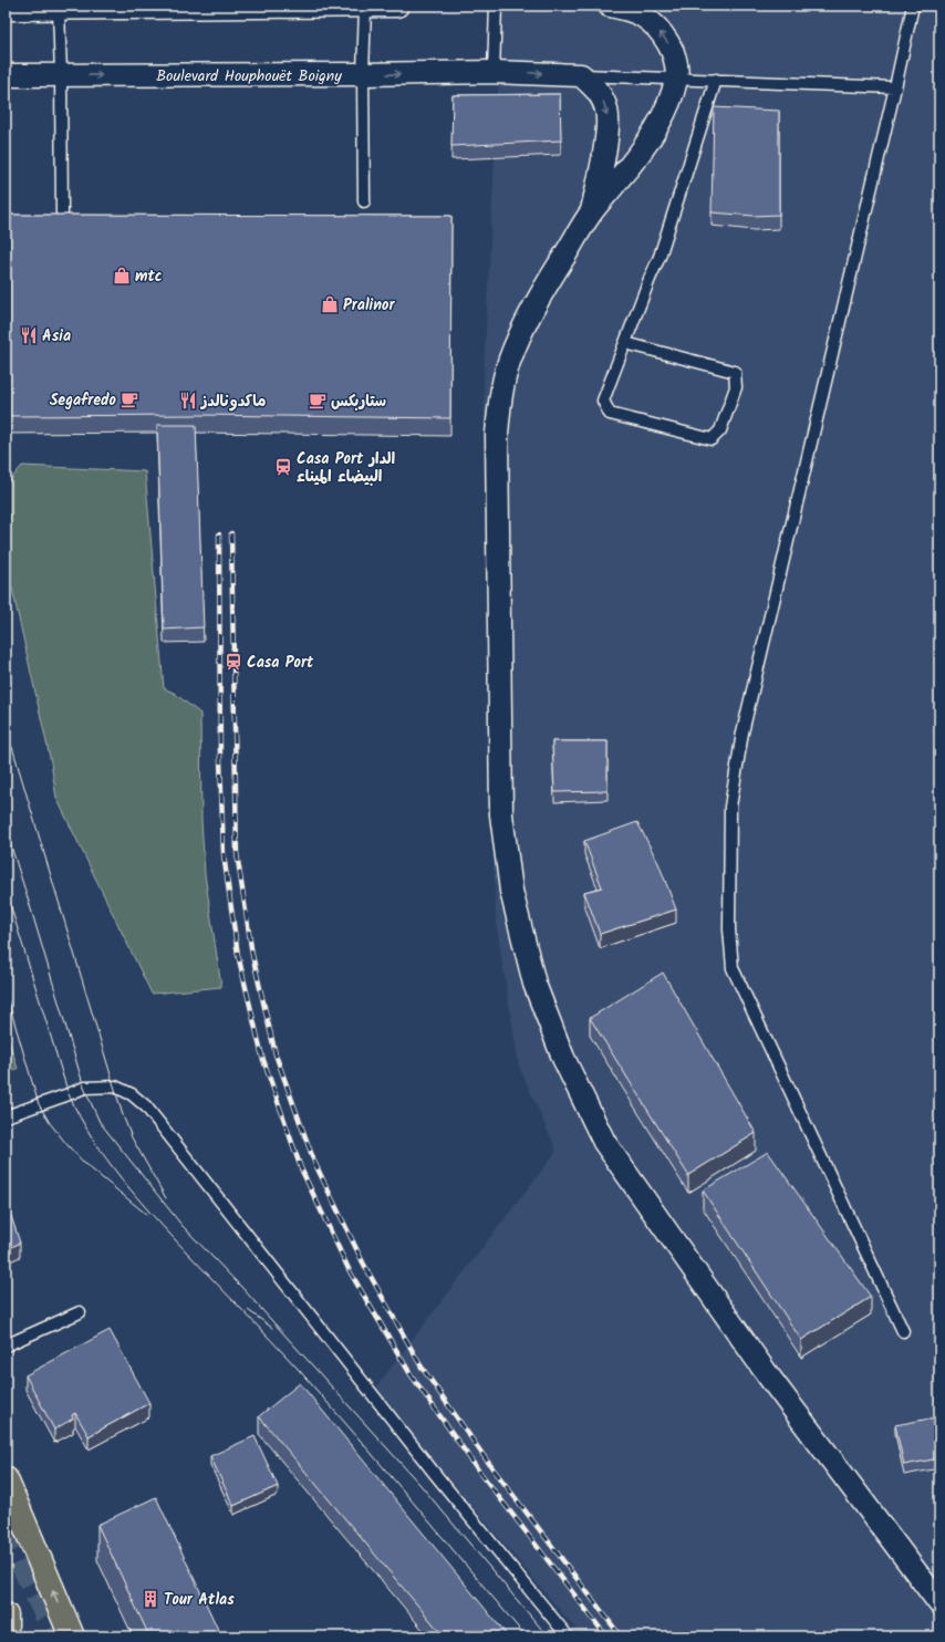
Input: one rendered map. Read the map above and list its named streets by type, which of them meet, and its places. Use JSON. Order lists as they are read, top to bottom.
{
  "streets": {
    "street": ["Boulevard Houphouët Boigny"]
  },
  "places": {
    "shop": ["mtc", "Pralinor"],
    "restaurant": ["Asia", "ماكدونالدز"],
    "cafe": ["Segafredo", "ستاربكس"],
    "station": ["Casa Port الدار البيضاء الميناء", "Casa Port"],
    "building": ["Tour Atlas"]
  }
}
